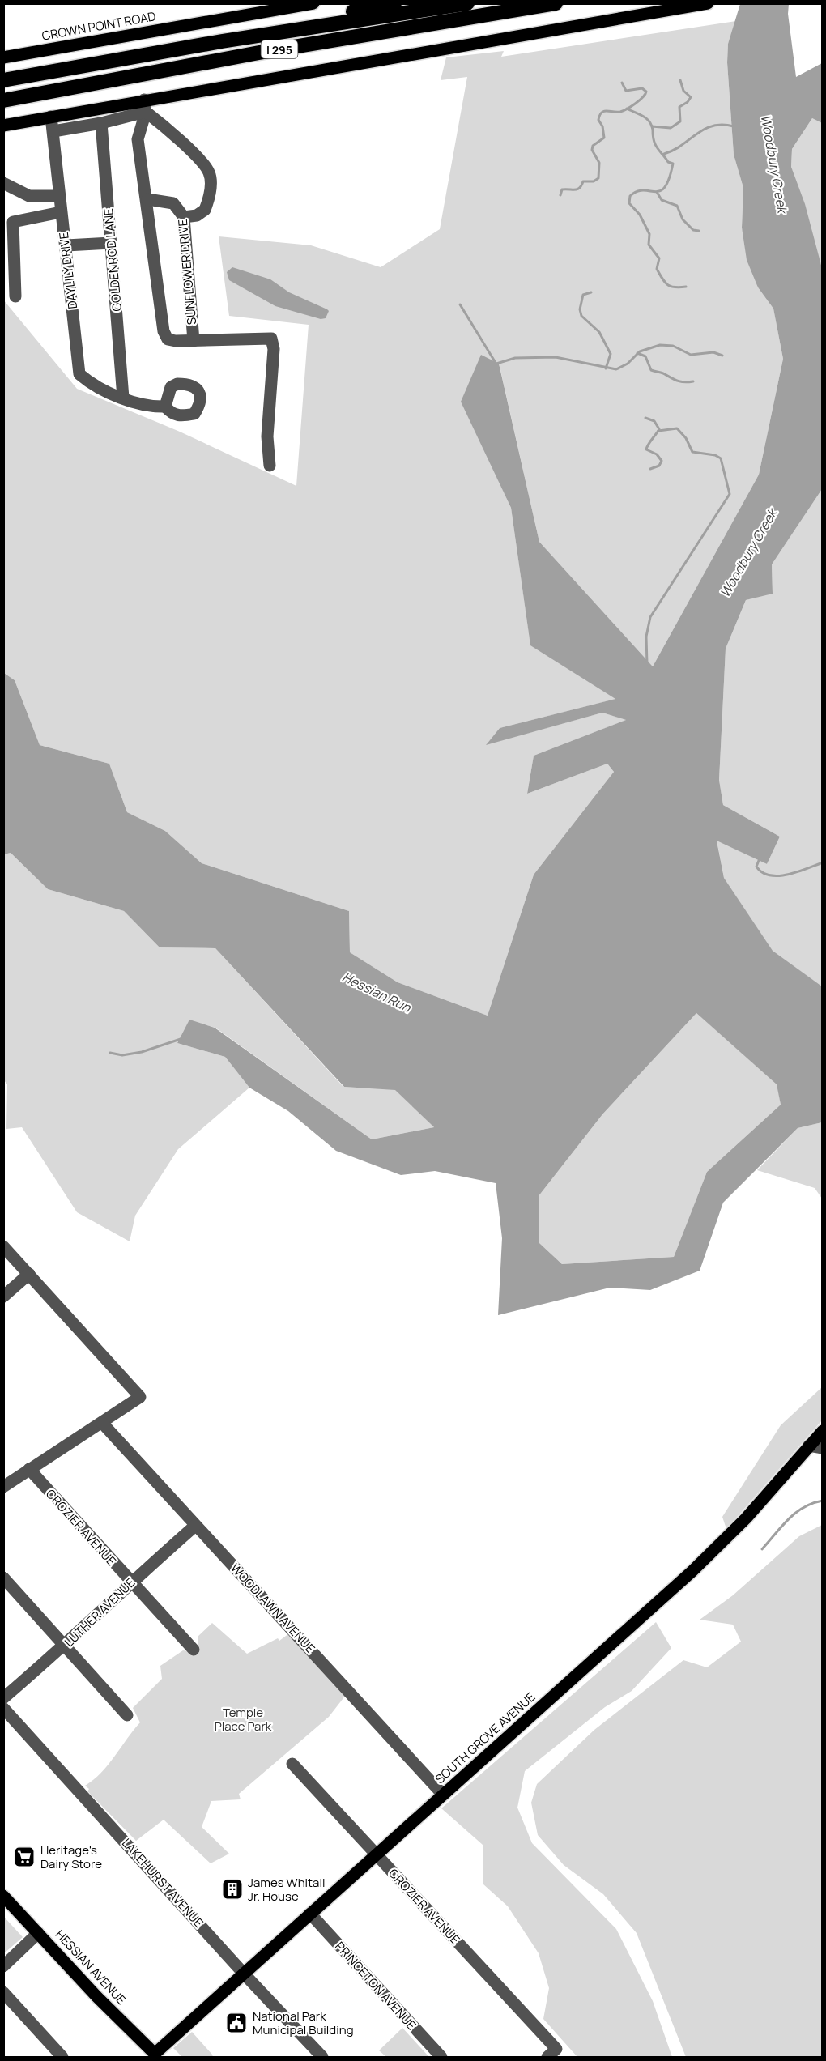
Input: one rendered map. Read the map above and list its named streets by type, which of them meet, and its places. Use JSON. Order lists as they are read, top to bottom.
{
  "streets": {
    "highway": ["I 295"],
    "main road": ["CROWN POINT ROAD", "SOUTH GROVE AVENUE", "HESSIAN AVENUE"],
    "street": [
      "GOLDENROD LANE",
      "DAYLILY DRIVE",
      "SUNFLOWER DRIVE",
      "CROZIER AVENUE",
      "WOODLAWN AVENUE",
      "LUTHER AVENUE",
      "LAKEHURST AVENUE",
      "PRINCETON AVENUE"
    ]
  },
  "crossings": [
    ["GOLDENROD LANE", "DAYLILY DRIVE"],
    ["CROZIER AVENUE", "LUTHER AVENUE"],
    ["CROZIER AVENUE", "SOUTH GROVE AVENUE"],
    ["WOODLAWN AVENUE", "LUTHER AVENUE"],
    ["WOODLAWN AVENUE", "SOUTH GROVE AVENUE"],
    ["SOUTH GROVE AVENUE", "LAKEHURST AVENUE"],
    ["SOUTH GROVE AVENUE", "HESSIAN AVENUE"],
    ["SOUTH GROVE AVENUE", "PRINCETON AVENUE"]
  ],
  "water": ["Woodbury Creek", "Hessian Run"],
  "parks": ["Temple Place Park"],
  "places": {
    "supermarket": ["Heritage's Dairy Store"],
    "building": ["James Whitall Jr. House"],
    "public building": ["National Park Municipal Building"]
  }
}
